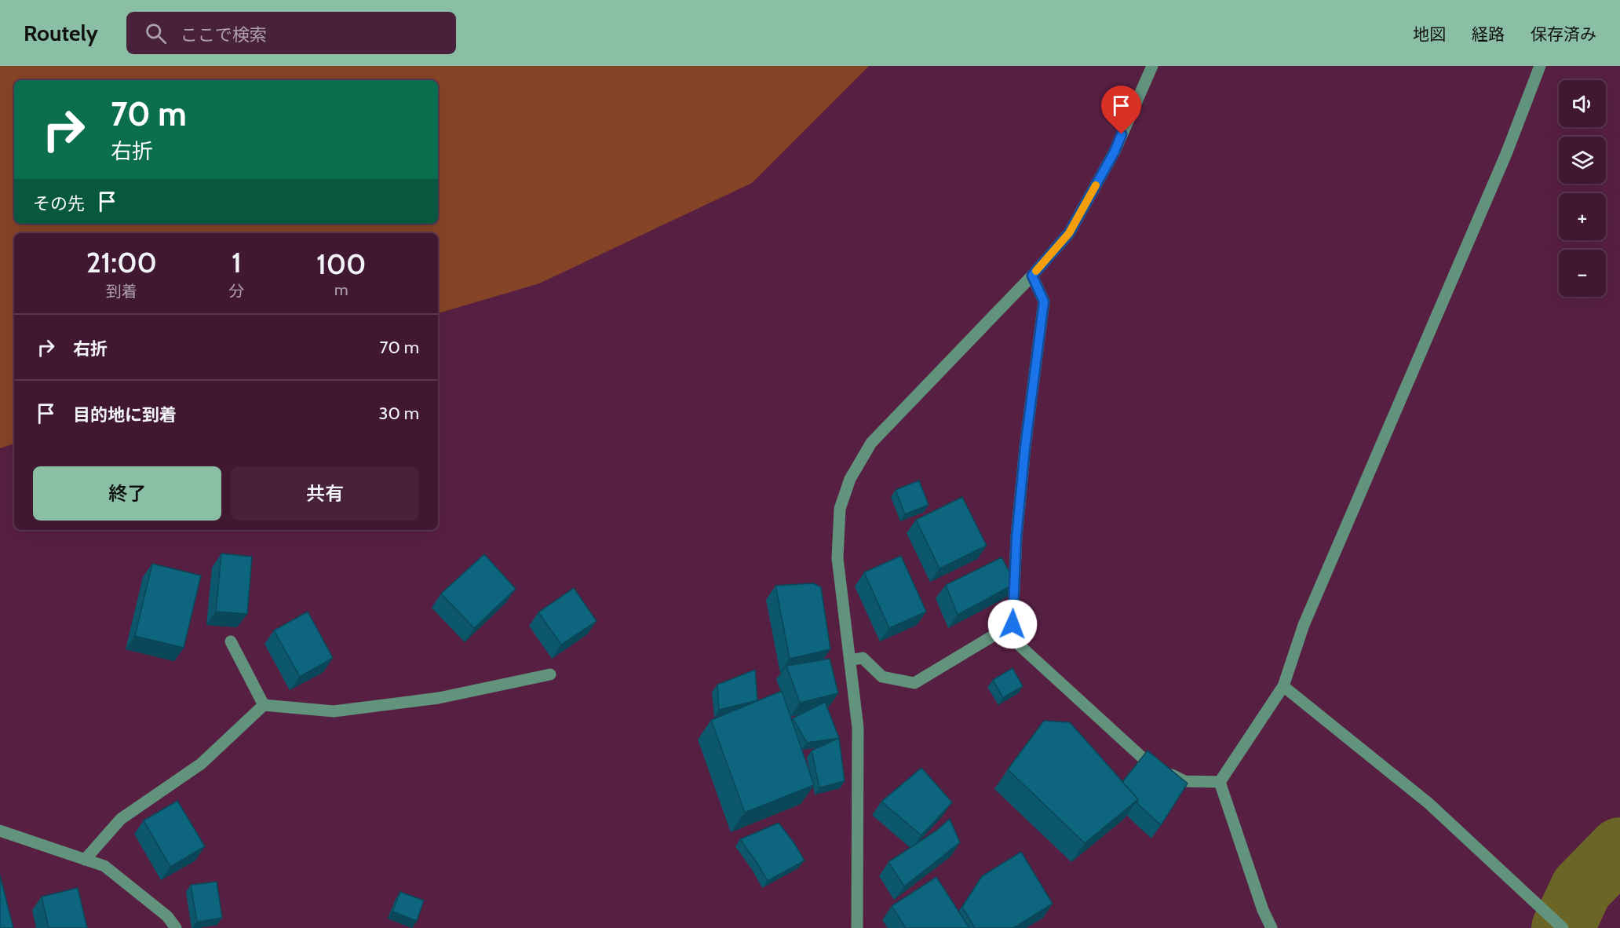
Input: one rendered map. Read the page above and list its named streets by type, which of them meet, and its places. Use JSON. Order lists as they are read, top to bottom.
{
  "page": {
    "header": "Routely",
    "search": "ここで検索",
    "nav": ["地図", "経路", "保存済み"],
    "map_buttons": ["+", "−"],
    "turn": ["70 m", "右折"],
    "then": "その先",
    "eta": [
      "21:00",
      "到着",
      "1",
      "分",
      "100",
      "m"
    ],
    "list": [
      {
        "name": "右折",
        "value": "70 m"
      },
      {
        "name": "目的地に到着",
        "value": "30 m"
      }
    ],
    "buttons": ["終了", "共有"]
  }
}
